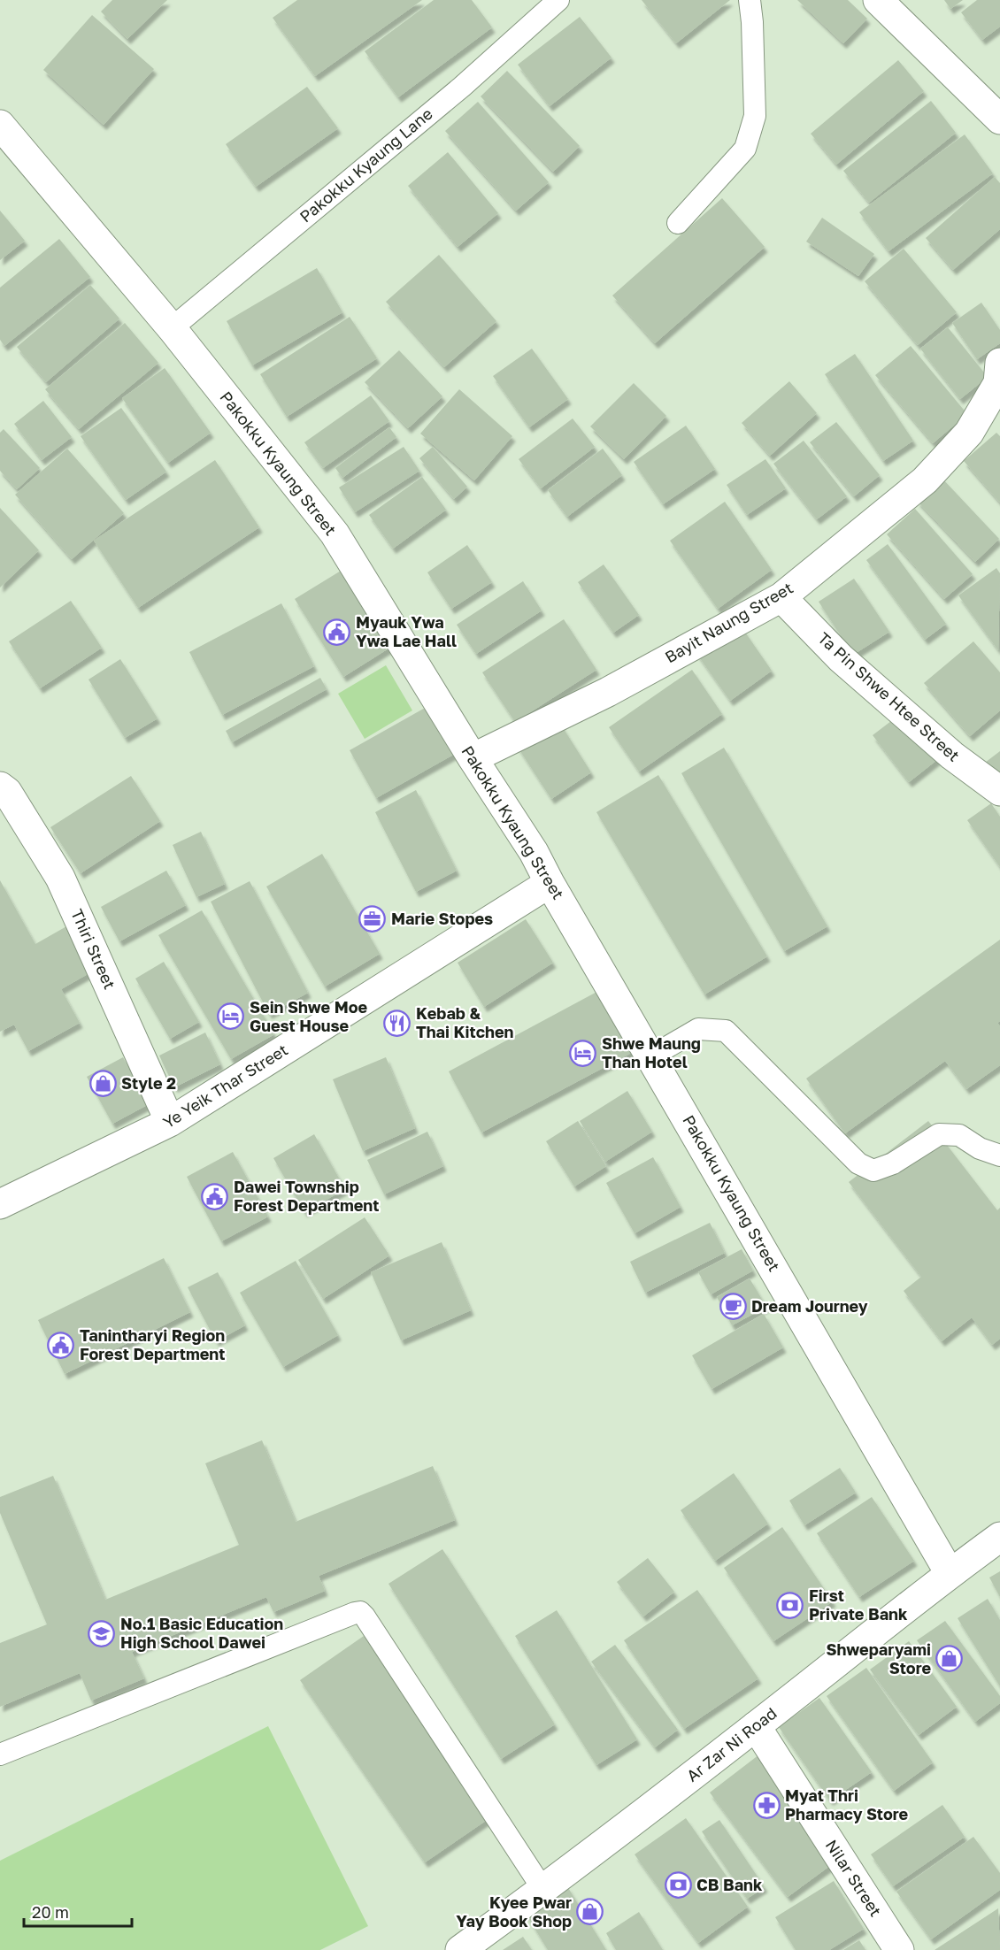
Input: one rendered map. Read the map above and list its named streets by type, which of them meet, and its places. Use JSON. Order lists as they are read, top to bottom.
{
  "streets": {
    "street": [
      "Pakokku Kyaung Street",
      "Bayit Naung Street",
      "Ta Pin Shwe Htee Street",
      "Thiri Street",
      "Ye Yeik Thar Street",
      "Ar Zar Ni Road",
      "Nilar Street"
    ],
    "lane": ["Pakokku Kyaung Lane"]
  },
  "crossings": [
    ["Pakokku Kyaung Lane", "Pakokku Kyaung Street"],
    ["Pakokku Kyaung Street", "Bayit Naung Street"],
    ["Pakokku Kyaung Street", "Ye Yeik Thar Street"],
    ["Pakokku Kyaung Street", "Ar Zar Ni Road"],
    ["Bayit Naung Street", "Ta Pin Shwe Htee Street"],
    ["Thiri Street", "Ye Yeik Thar Street"],
    ["Ar Zar Ni Road", "Nilar Street"]
  ],
  "places": {
    "public building": ["Myauk Ywa Ywa Lae Hall", "Dawei Township Forest Department", "Tanintharyi Region Forest Department"],
    "office": ["Marie Stopes"],
    "hotel": ["Sein Shwe Moe Guest House", "Shwe Maung Than Hotel"],
    "restaurant": ["Kebab & Thai Kitchen"],
    "shop": ["Style 2", "Shweparyami Store", "Kyee Pwar Yay Book Shop"],
    "cafe": ["Dream Journey"],
    "bank": ["First Private Bank", "CB Bank"],
    "school or university": ["No.1 Basic Education High School Dawei"],
    "pharmacy": ["Myat Thri Pharmacy Store"]
  },
  "scale_bar": "20 m"
}
